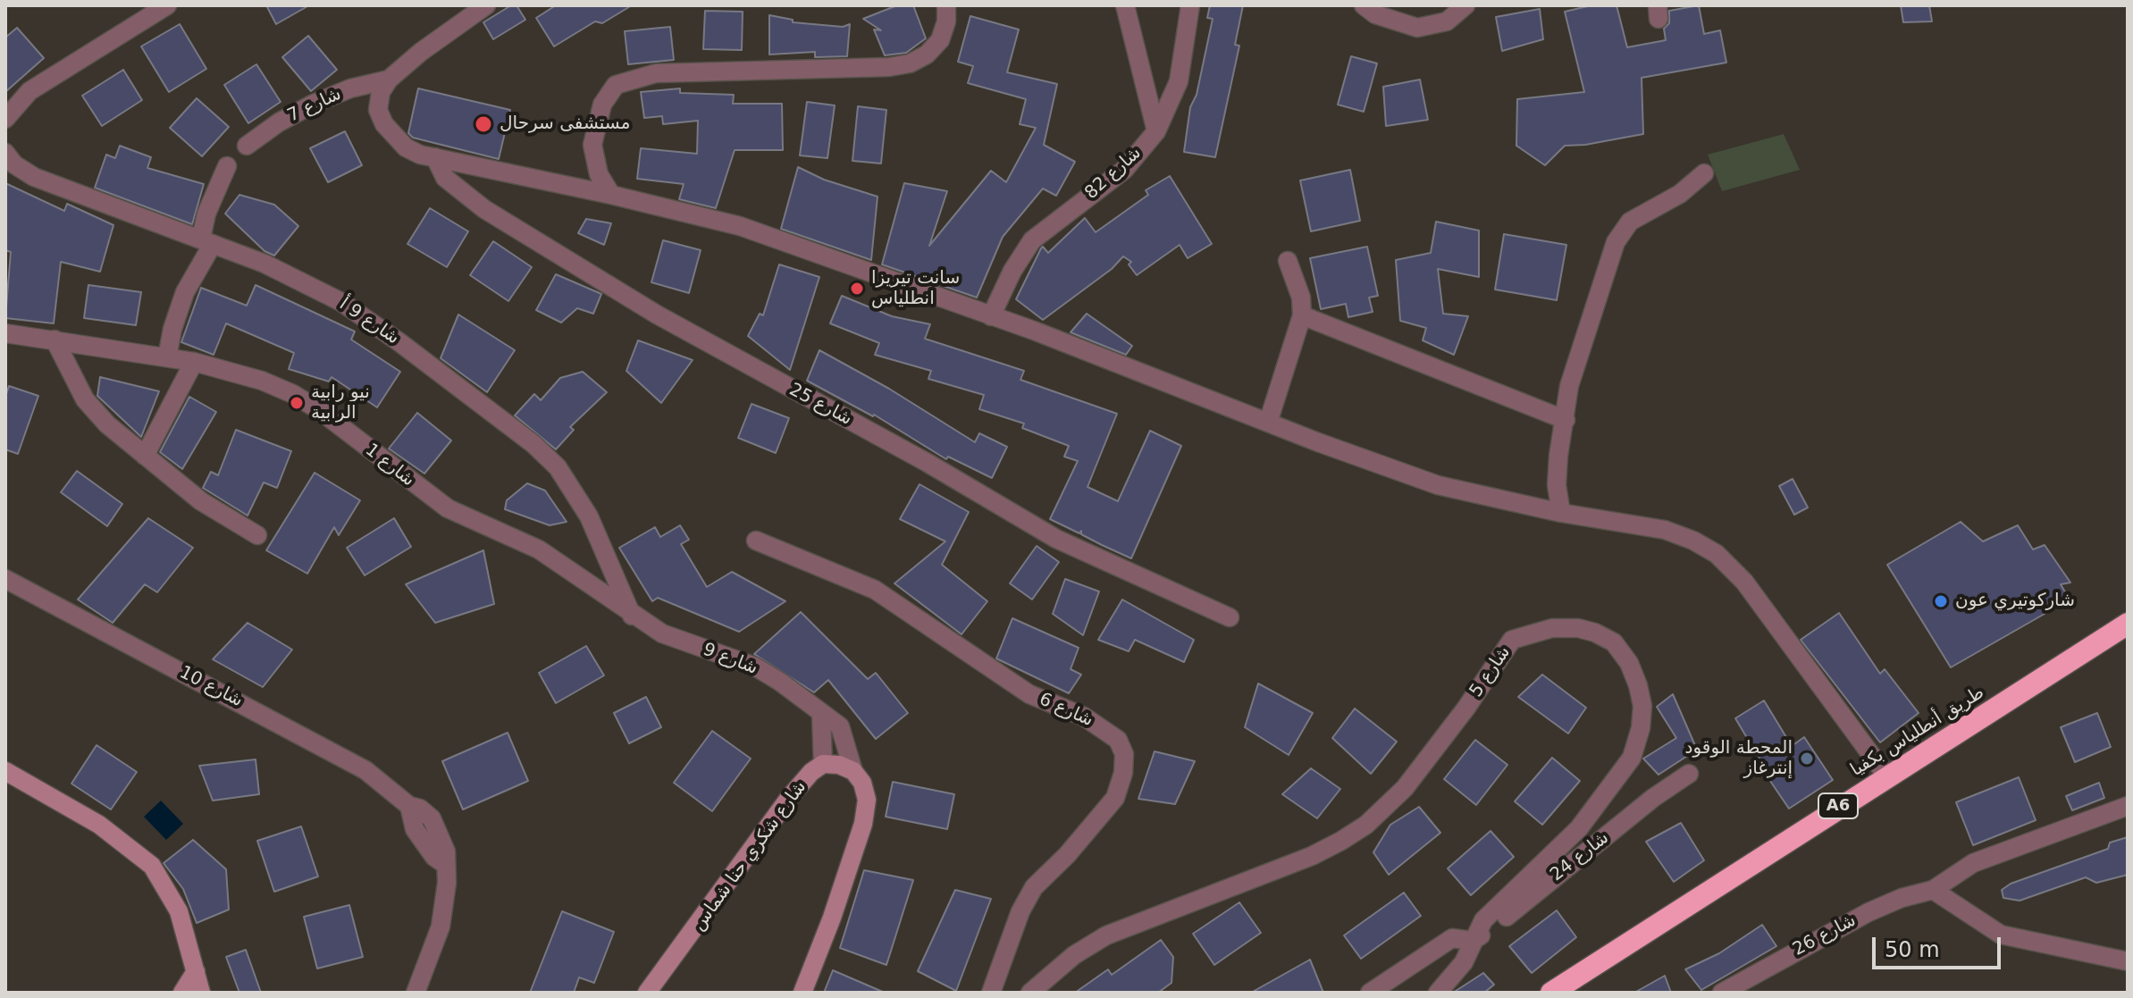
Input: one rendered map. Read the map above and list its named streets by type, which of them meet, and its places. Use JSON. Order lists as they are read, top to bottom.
{
  "streets": {
    "highway": ["طريق أنطلياس بكفيا", "A6"],
    "street": [
      "شارع 7",
      "شارع 82",
      "شارع 9 أ",
      "شارع 25",
      "شارع 1",
      "شارع 9",
      "شارع 5",
      "شارع 10",
      "شارع 6",
      "شارع شكري حنا شماس",
      "شارع 24",
      "شارع 26"
    ]
  },
  "crossings": [
    ["شارع 9 أ", "شارع 1"],
    ["شارع 9 أ", "شارع 9"],
    ["شارع 1", "شارع 9"],
    ["شارع 5", "شارع 24"]
  ],
  "places": [
    "مستشفى سرحال",
    "سانت تيريزا انطلياس",
    "نيو رابية الرابية",
    "شاركوتيري عون",
    "المحطة الوقود إنترغاز"
  ],
  "scale_bar": "50 m"
}
